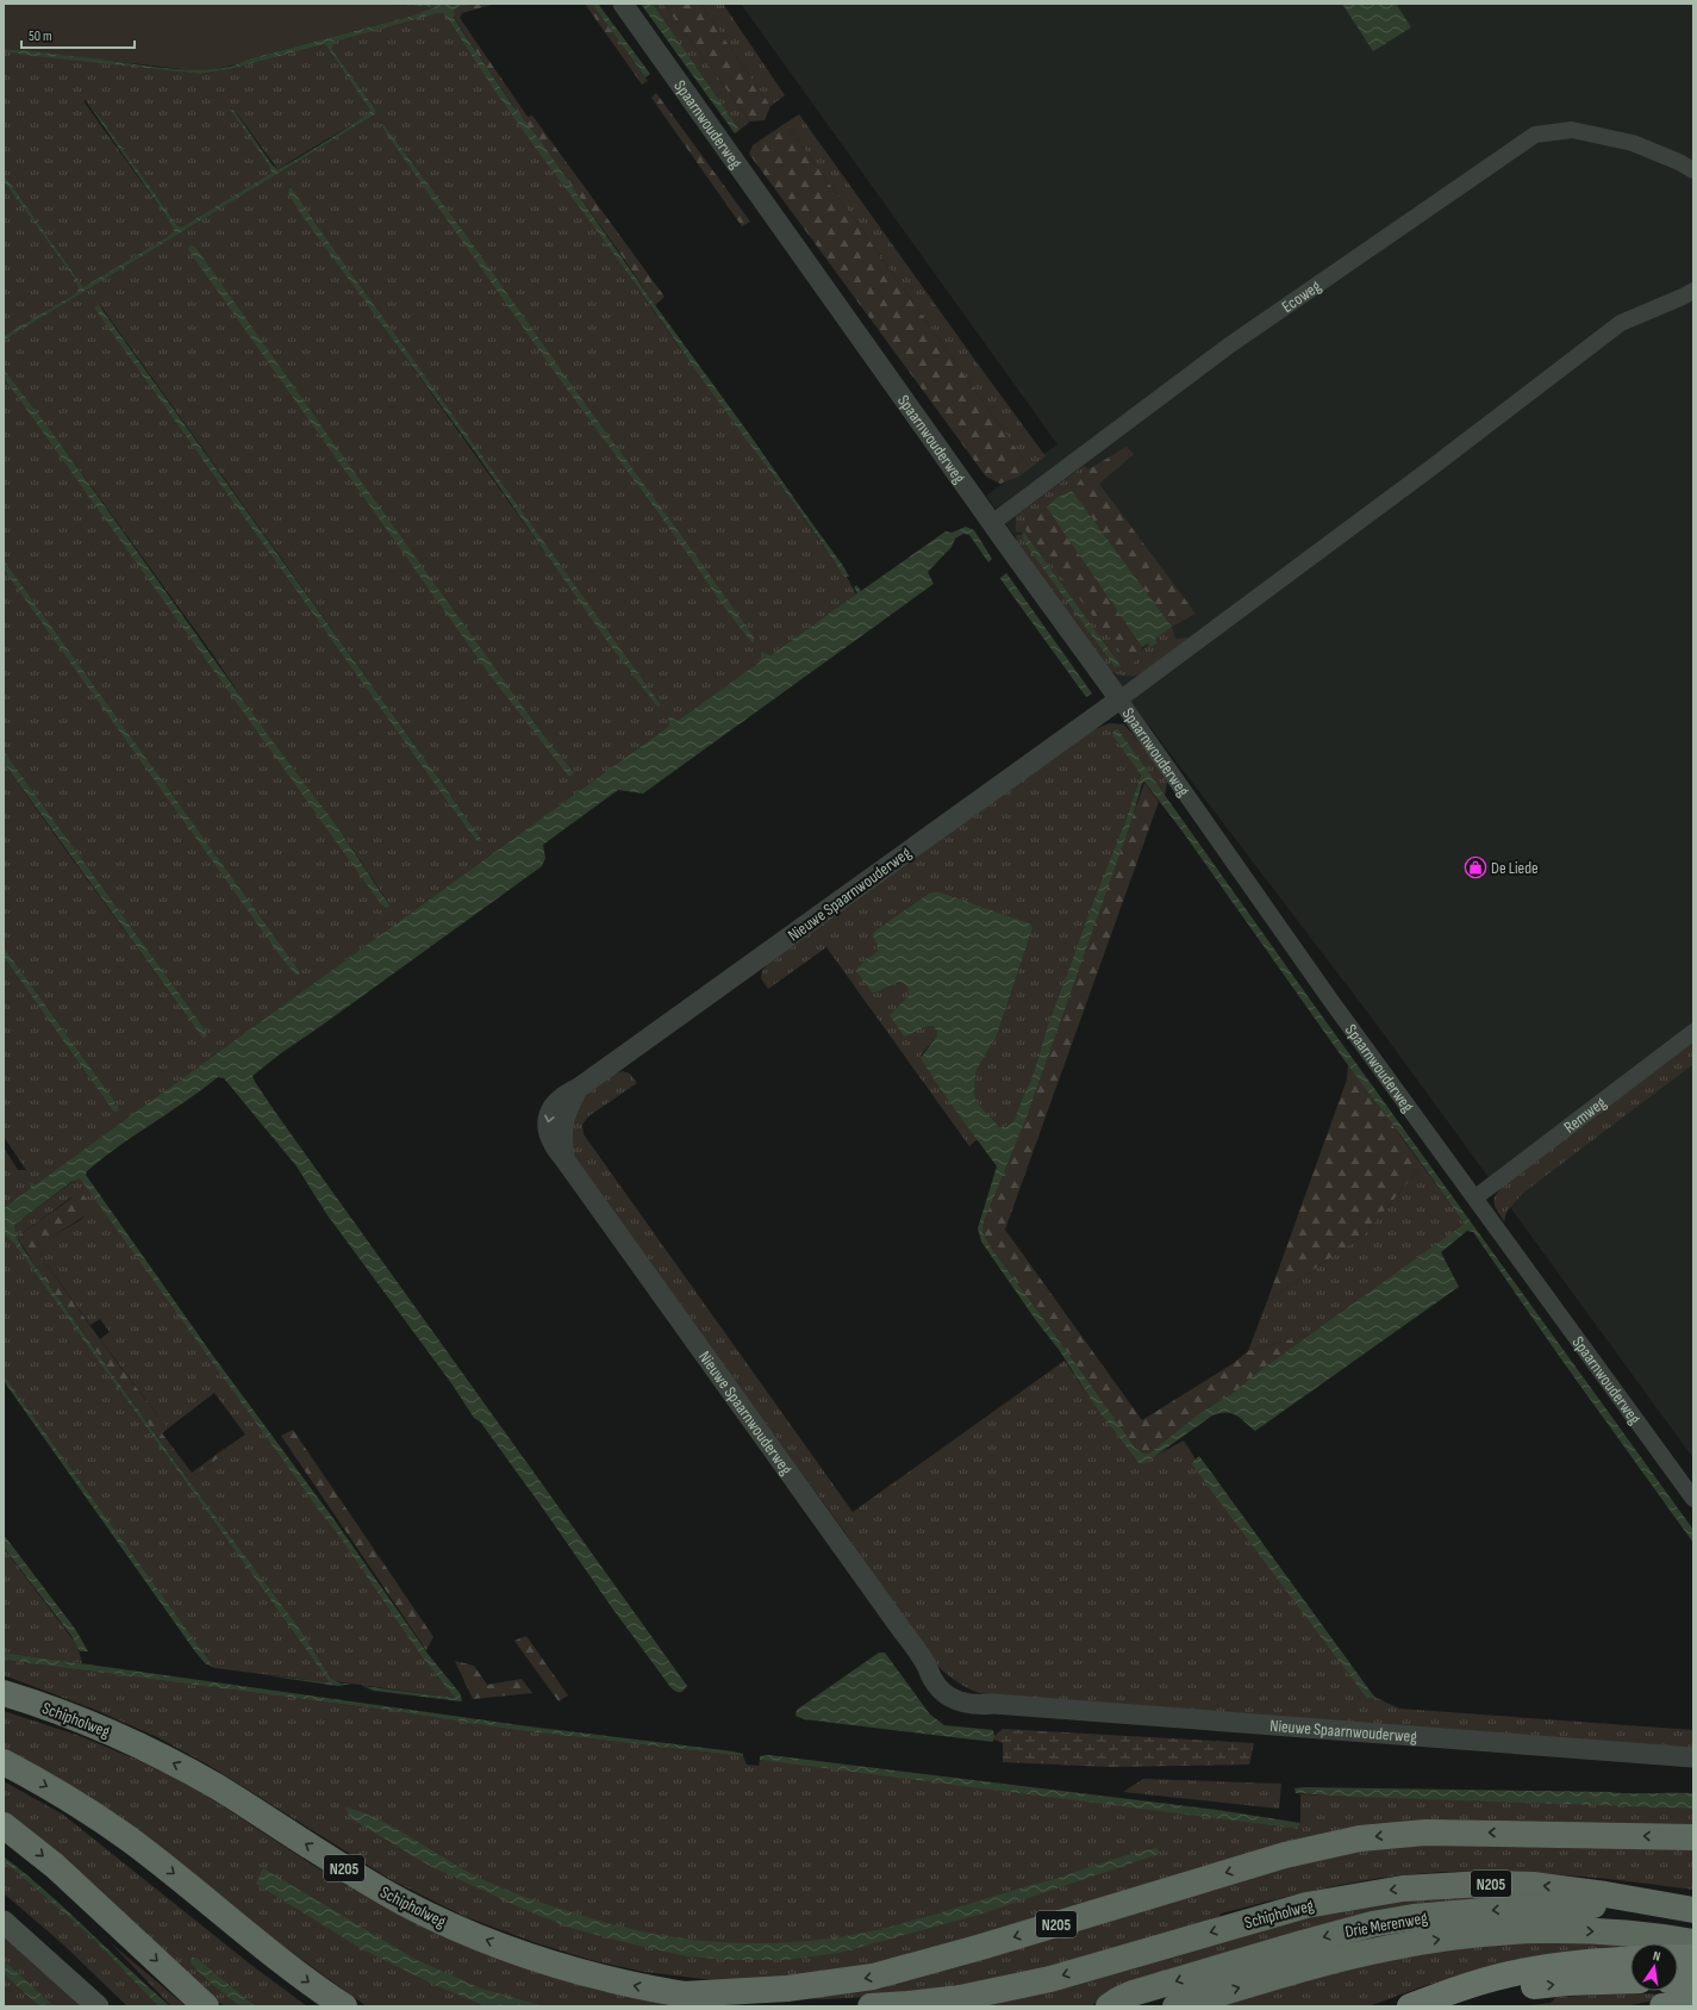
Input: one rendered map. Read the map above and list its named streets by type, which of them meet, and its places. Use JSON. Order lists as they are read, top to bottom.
{
  "streets": {
    "highway": ["Schipholweg", "N205", "Drie Merenweg"],
    "street": [
      "Spaarnwouderweg",
      "Ecoweg",
      "Nieuwe Spaarnwouderweg",
      "Remweg"
    ]
  },
  "crossings": [
    ["Spaarnwouderweg", "Ecoweg"],
    ["Spaarnwouderweg", "Nieuwe Spaarnwouderweg"],
    ["Spaarnwouderweg", "Remweg"],
    ["Schipholweg", "N205"],
    ["Schipholweg", "Drie Merenweg"]
  ],
  "places": {
    "shop": ["De Liede"]
  },
  "scale_bar": "50 m",
  "north": "top"
}
